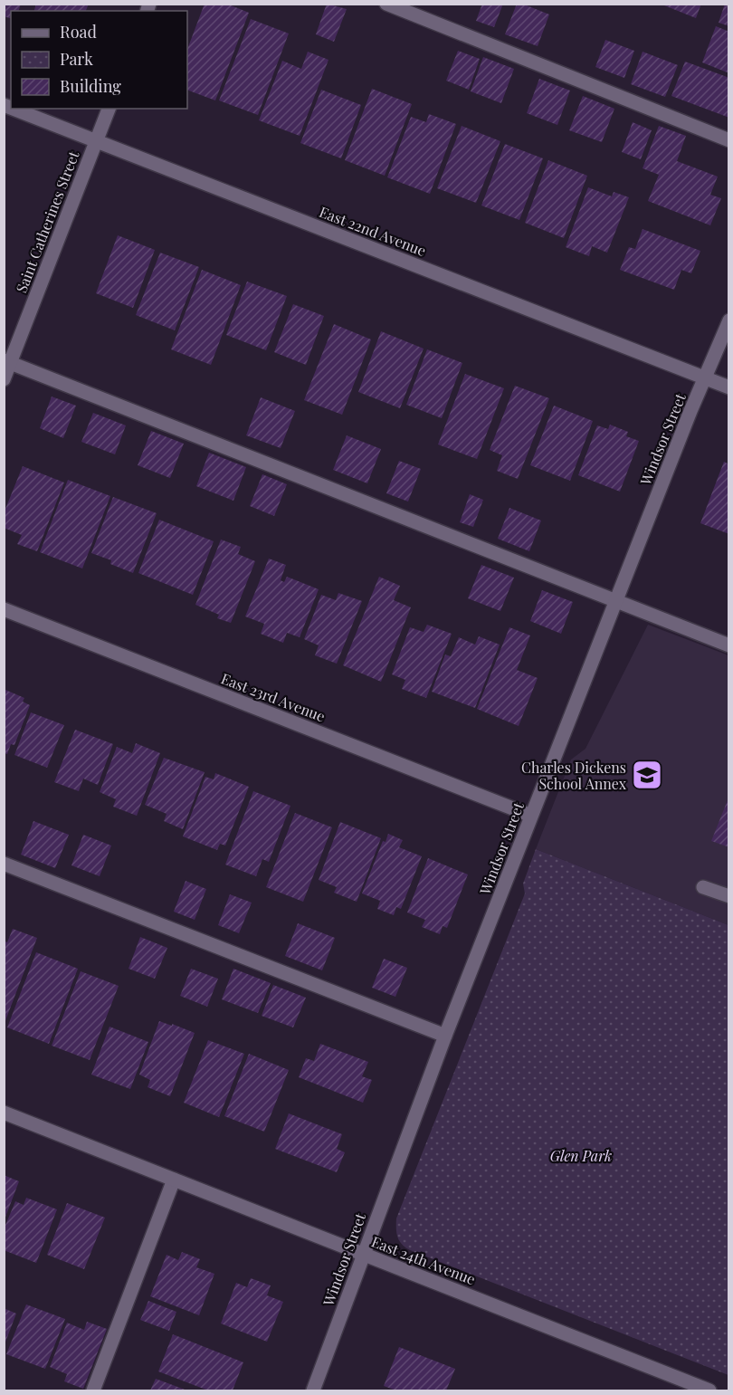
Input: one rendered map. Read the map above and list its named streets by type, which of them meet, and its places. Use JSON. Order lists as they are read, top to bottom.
{
  "streets": {
    "street": [
      "Saint Catherines Street",
      "East 22nd Avenue",
      "Windsor Street",
      "East 23rd Avenue",
      "East 24th Avenue"
    ]
  },
  "crossings": [
    ["Saint Catherines Street", "East 22nd Avenue"],
    ["East 22nd Avenue", "Windsor Street"],
    ["Windsor Street", "East 23rd Avenue"],
    ["Windsor Street", "East 24th Avenue"]
  ],
  "parks": ["Glen Park"],
  "places": {
    "school or university": ["Charles Dickens School Annex"]
  },
  "legend": ["Road", "Park", "Building"]
}
